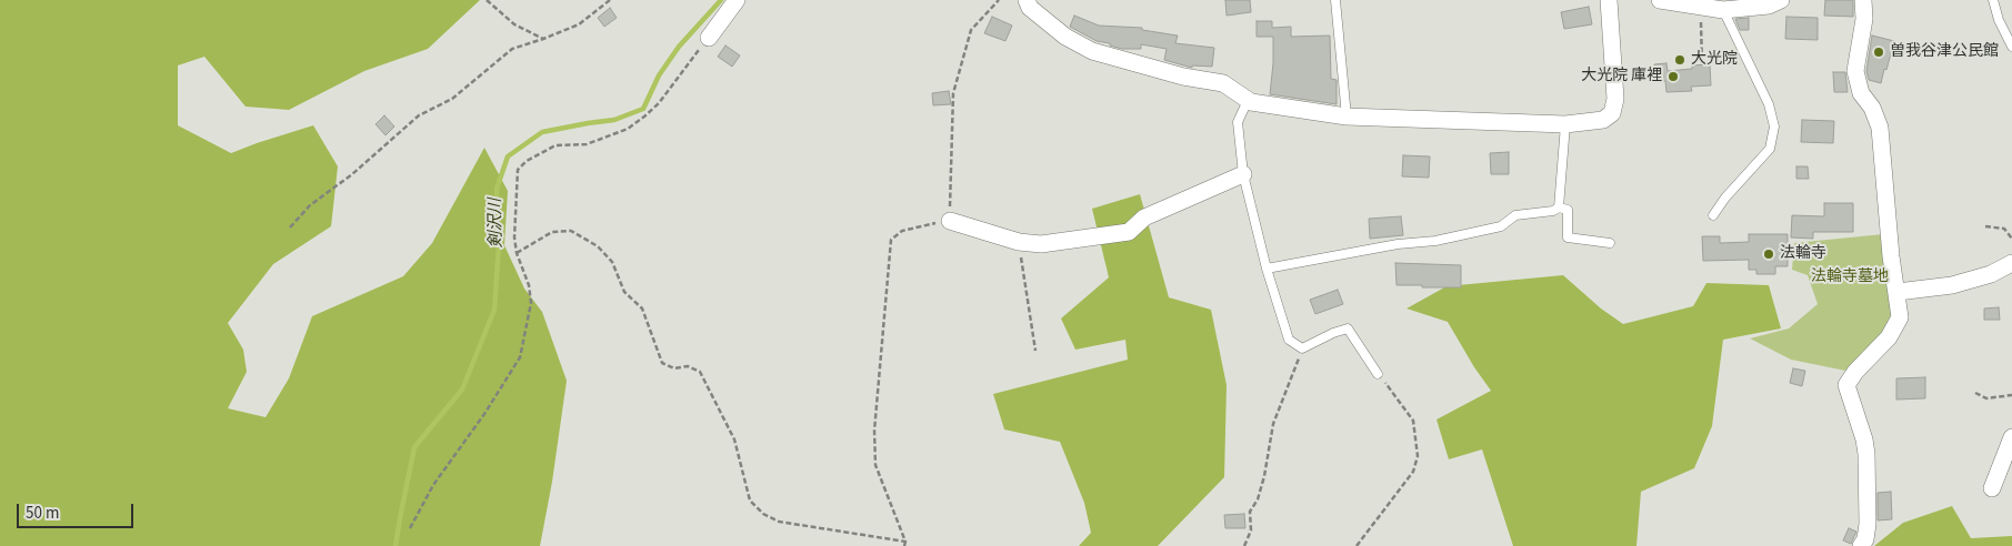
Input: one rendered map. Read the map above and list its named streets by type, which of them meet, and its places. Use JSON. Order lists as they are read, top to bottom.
{
  "water": ["剣沢川"],
  "parks": ["法輪寺墓地"],
  "places": [
    "曽我谷津公民館",
    "大光院",
    "大光院 庫裡",
    "法輪寺"
  ],
  "scale_bar": "50 m"
}
